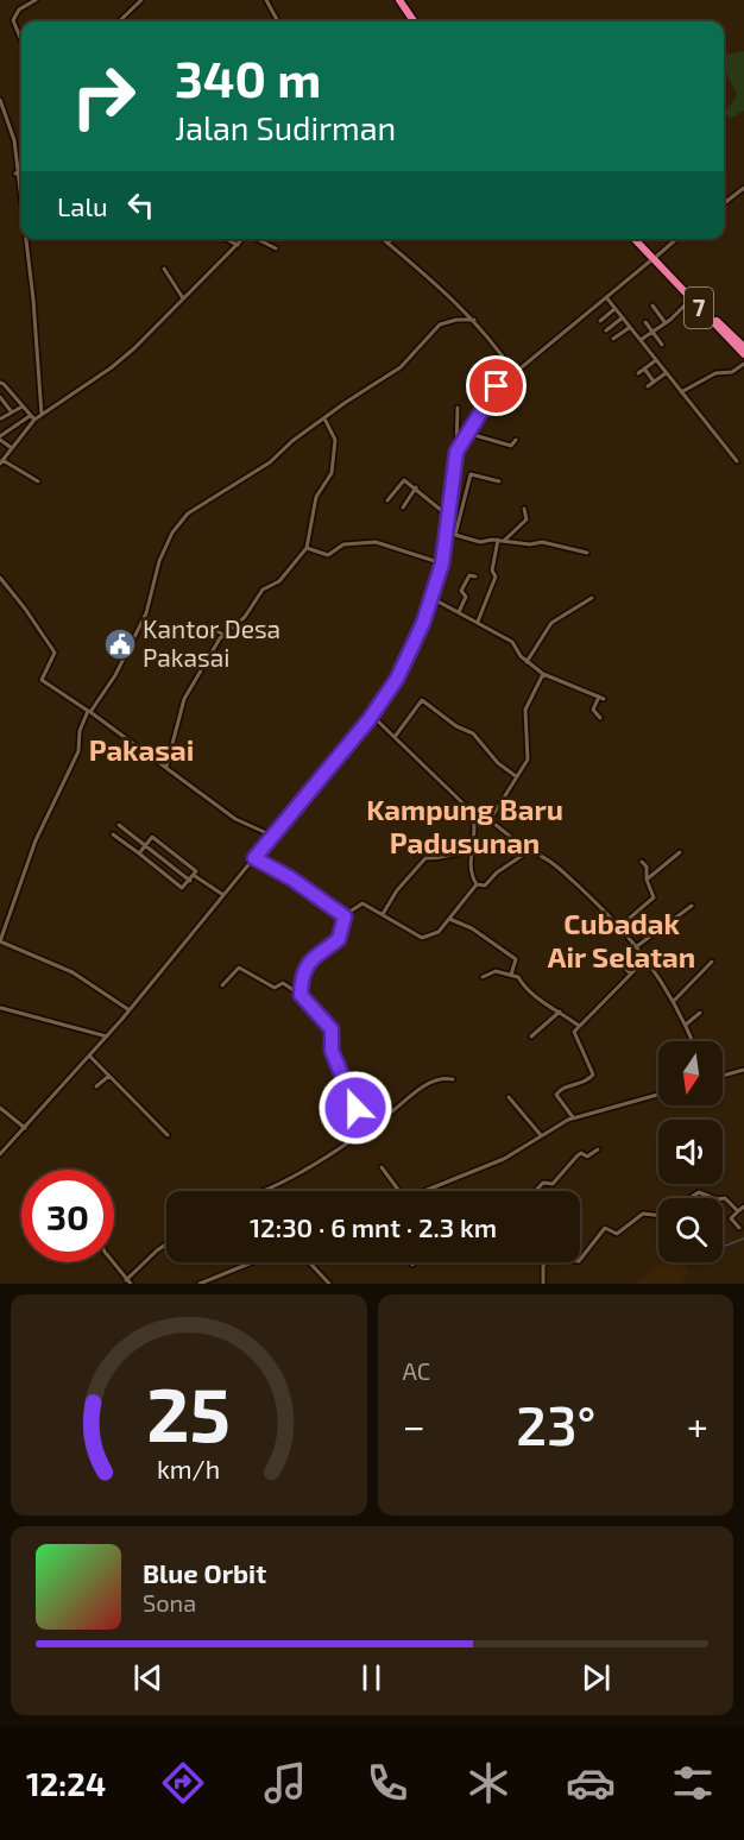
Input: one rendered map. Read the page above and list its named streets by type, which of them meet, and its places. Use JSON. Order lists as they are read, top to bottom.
{
  "streets": {
    "highway": ["7"]
  },
  "districts": ["Pakasai", "Kampung Baru Padusunan", "Cubadak Air Selatan"],
  "places": {
    "public building": ["Kantor Desa Pakasai"]
  },
  "north": "bottom",
  "page": {
    "turn": ["340 m", "Jalan Sudirman"],
    "then": "Lalu",
    "limit": "30",
    "trip": "12:30 · 6 mnt · 2.3 km",
    "tile": "AC",
    "heat": ["−", "23°", "+"],
    "song": ["Blue Orbit", "Sona"],
    "tabs": "12:24",
    "gauge": ["25", "km/h"]
  }
}
